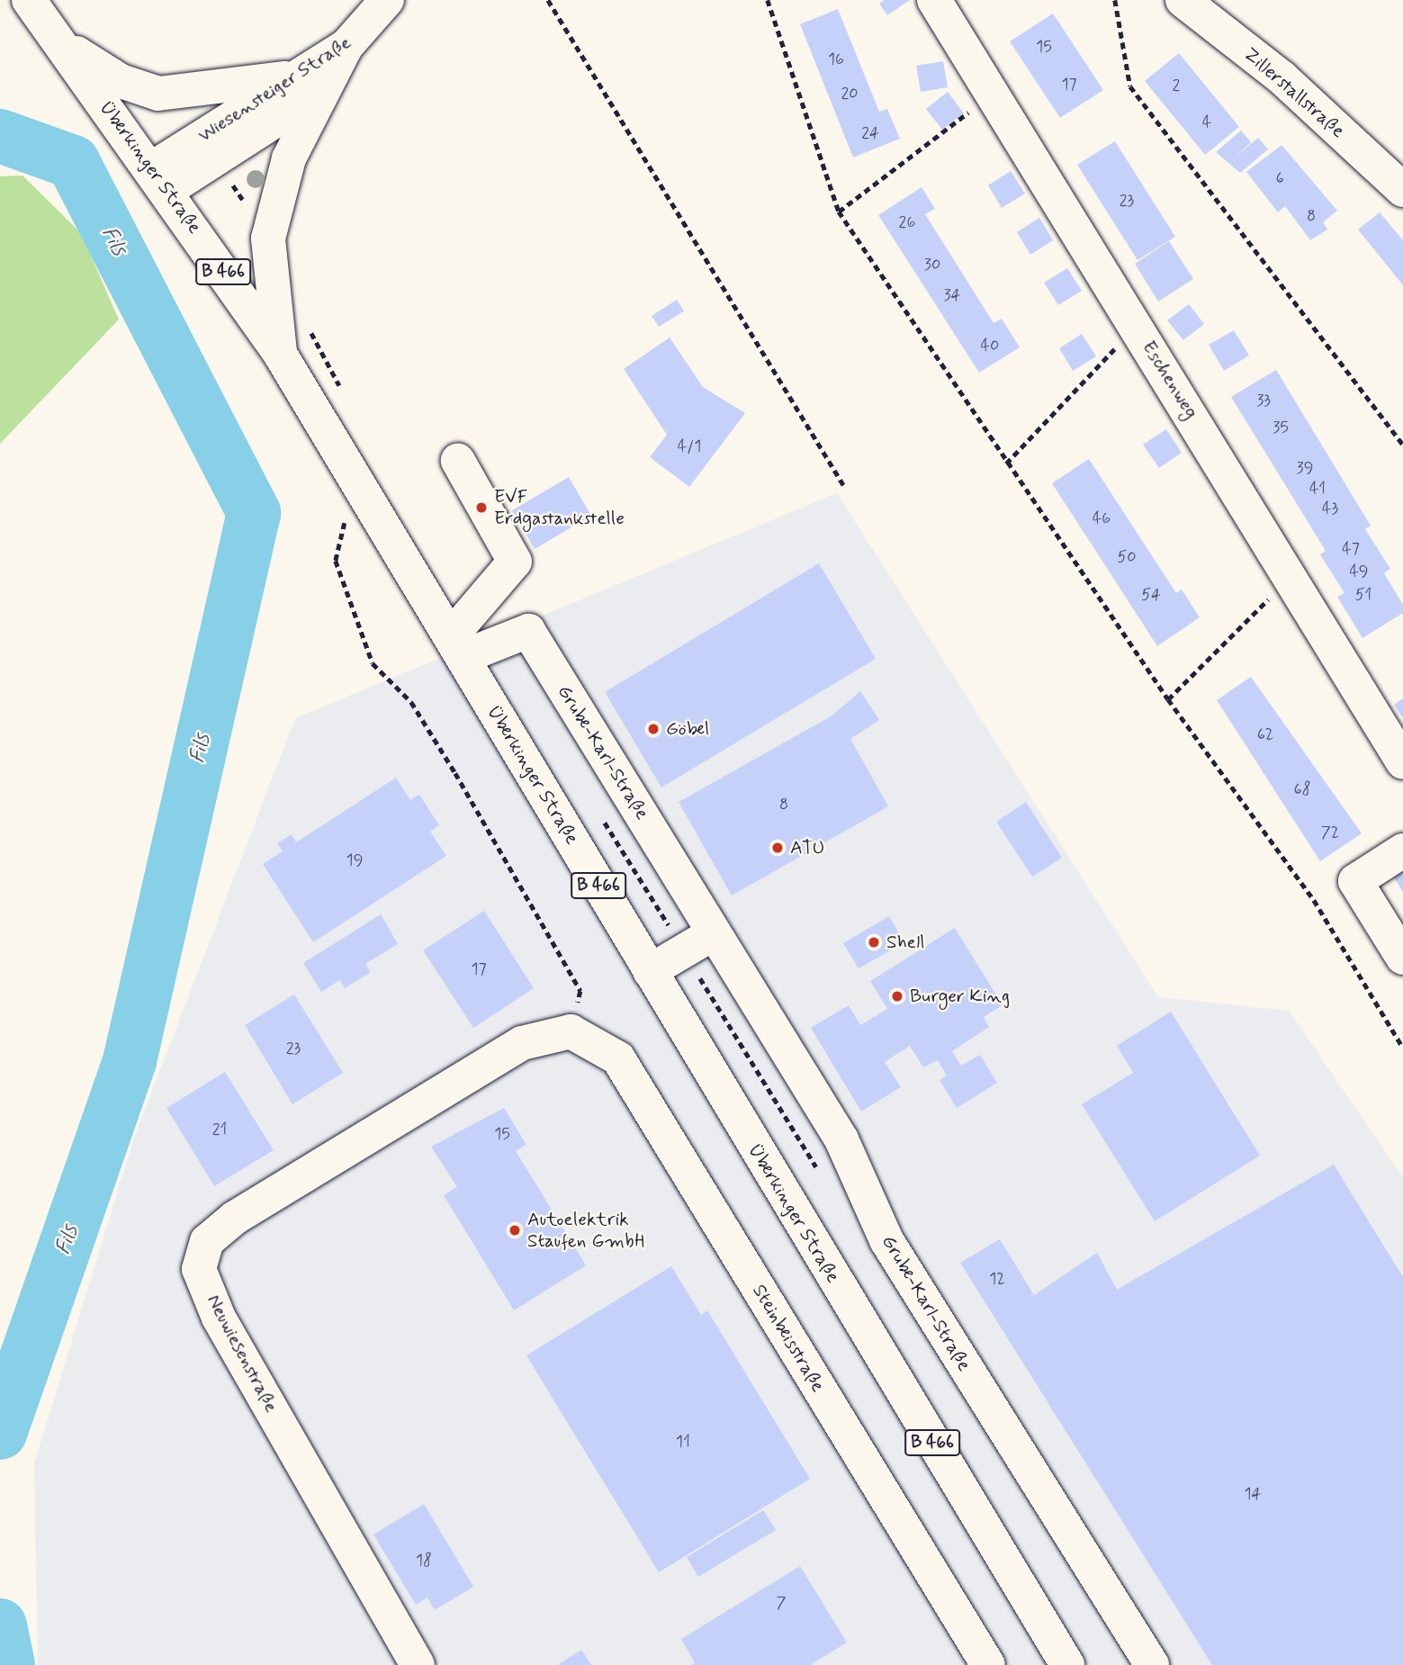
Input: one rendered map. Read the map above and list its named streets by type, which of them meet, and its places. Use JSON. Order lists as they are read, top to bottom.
{
  "streets": {
    "street": [
      "Wiesensteiger Straße",
      "Zillerstallstraße",
      "Überkinger Straße",
      "B 466",
      "Eschenweg",
      "Grube-Karl-Straße",
      "Steinbeisstraße",
      "Neuwiesenstraße"
    ]
  },
  "crossings": [
    ["Wiesensteiger Straße", "Überkinger Straße"],
    ["Überkinger Straße", "Grube-Karl-Straße"],
    ["Steinbeisstraße", "Neuwiesenstraße"]
  ],
  "water": ["Fils"],
  "places": [
    "EVF Erdgastankstelle",
    "Göbel",
    "ATU",
    "Shell",
    "Burger King",
    "Autoelektrik Staufen GmbH"
  ],
  "house_numbers": [
    "15",
    "16",
    "17",
    "2",
    "20",
    "4",
    "24",
    "6",
    "23",
    "8",
    "26",
    "30",
    "34",
    "40",
    "33",
    "35",
    "4/1",
    "39",
    "41",
    "43",
    "46",
    "47",
    "50",
    "49",
    "54",
    "51",
    "62",
    "68",
    "8",
    "72",
    "19",
    "17",
    "23",
    "21",
    "15",
    "12",
    "11",
    "14",
    "18",
    "7"
  ]
}
